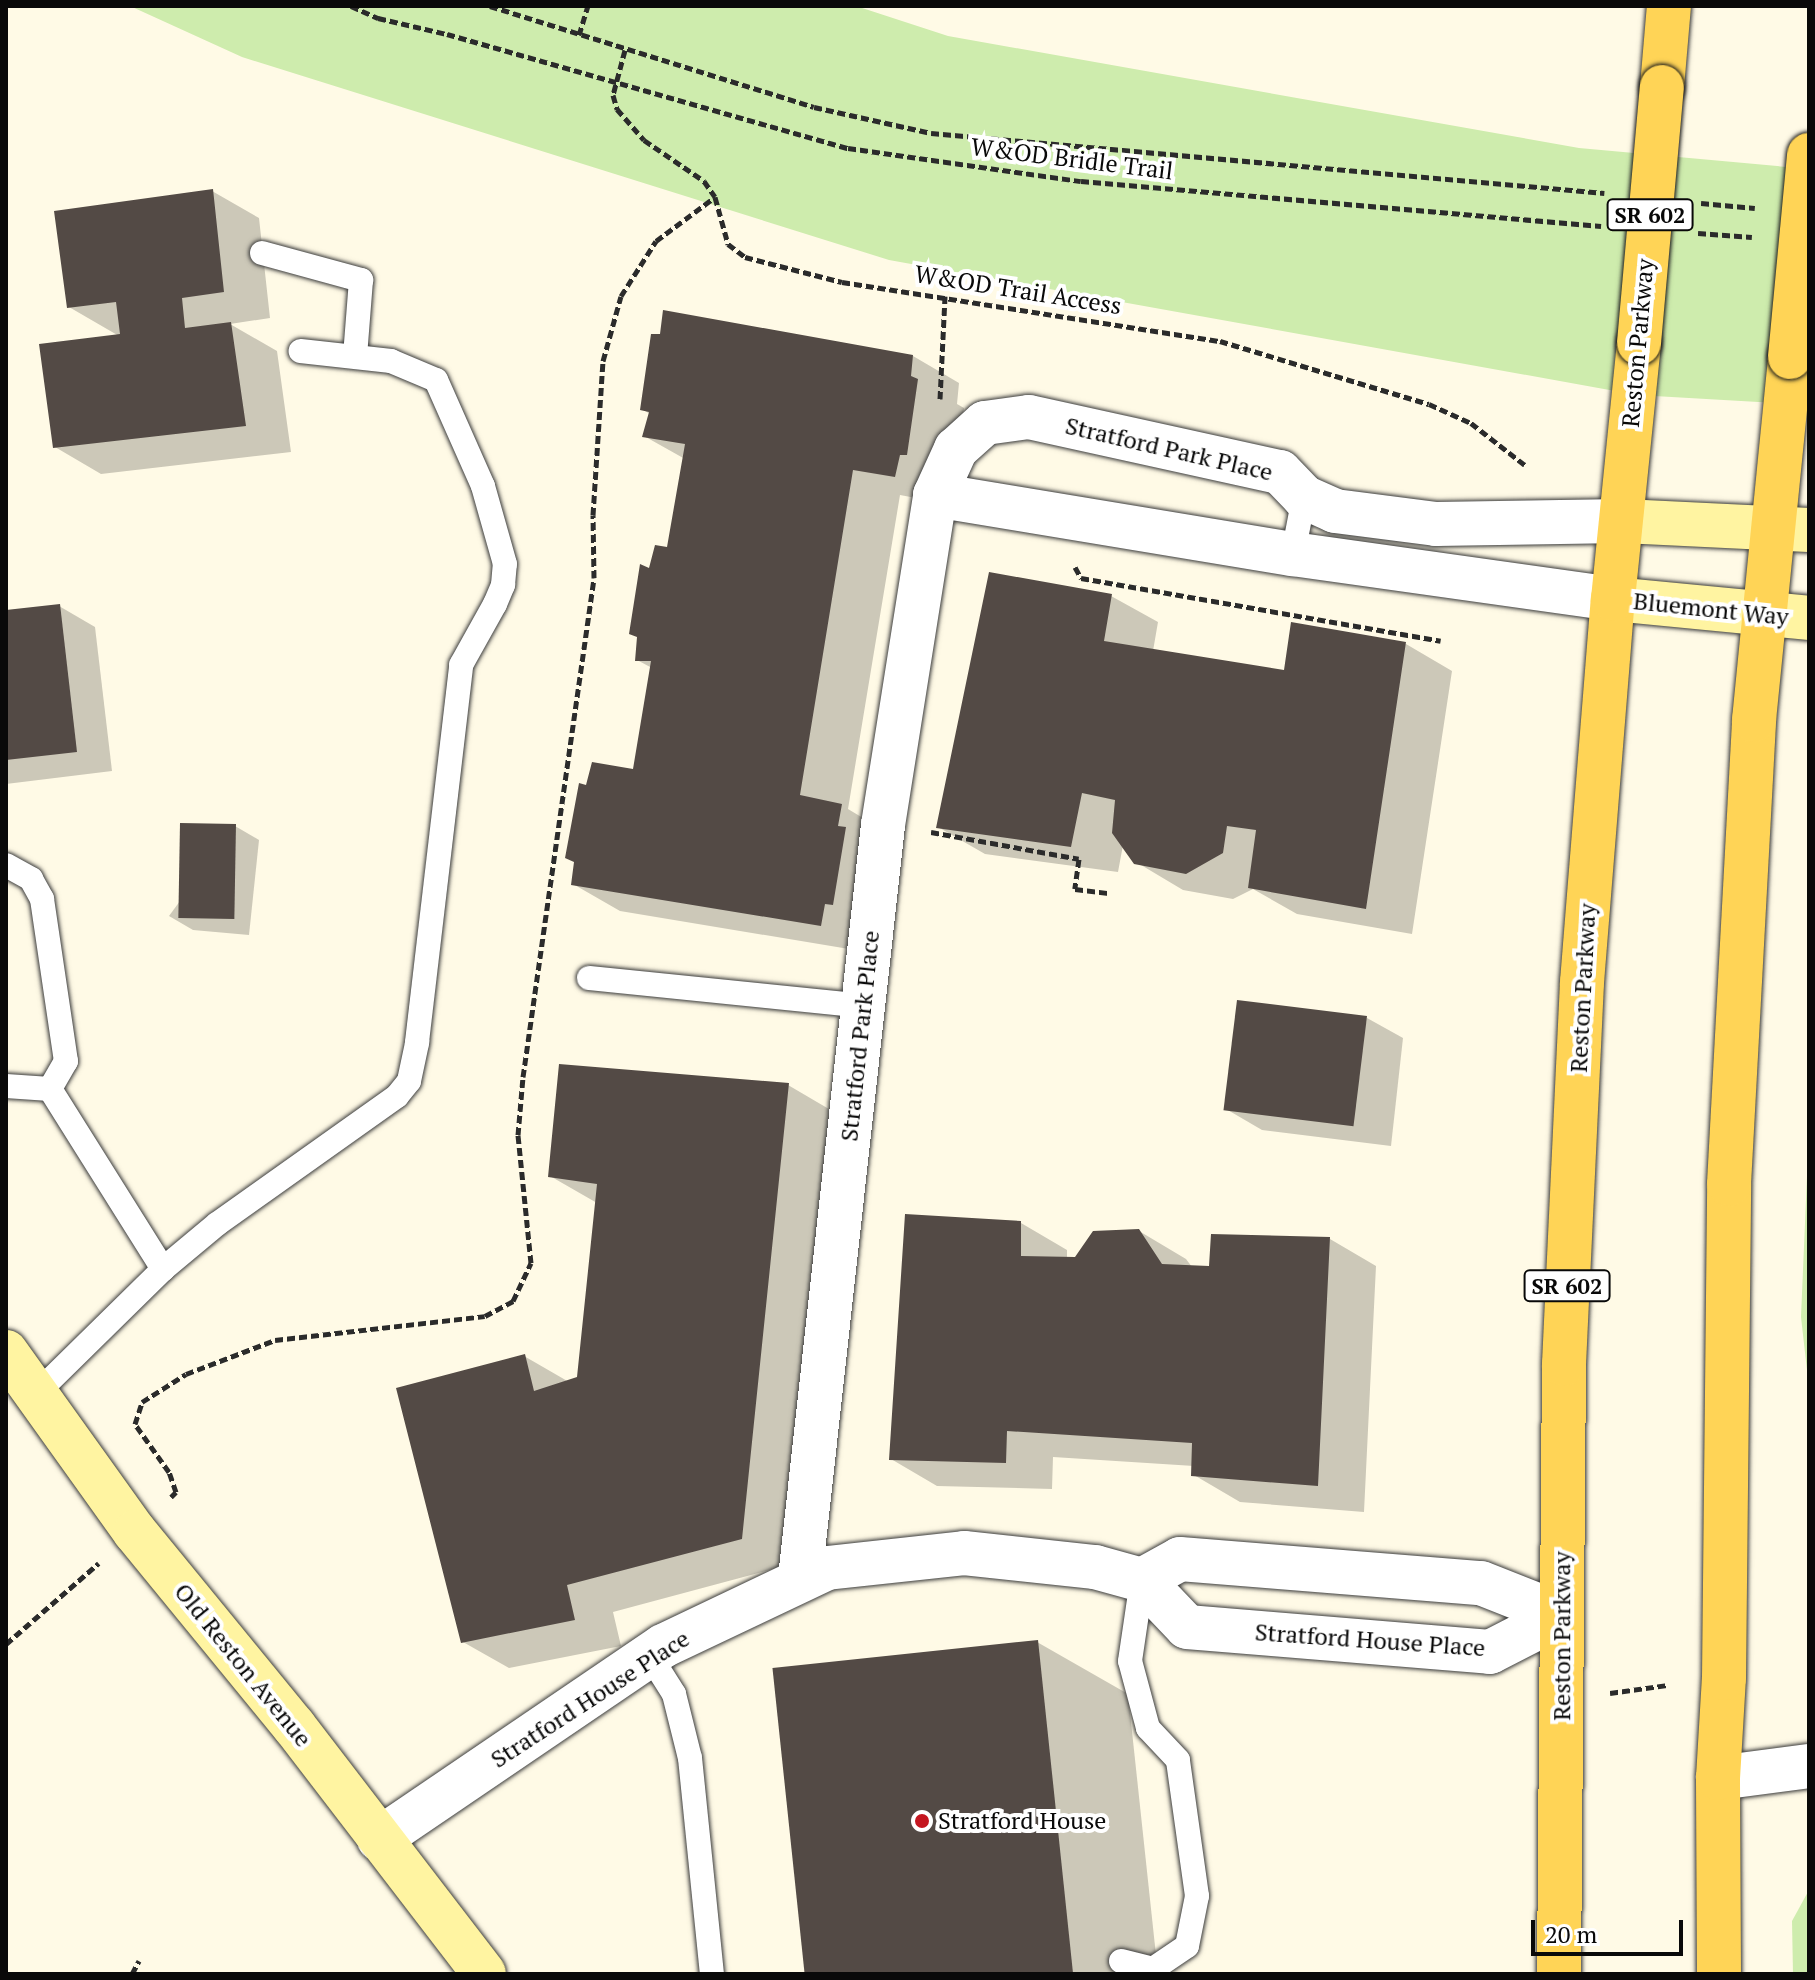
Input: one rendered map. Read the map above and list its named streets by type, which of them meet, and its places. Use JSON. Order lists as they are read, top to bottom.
{
  "streets": {
    "main road": ["SR 602", "Reston Parkway"],
    "street": [
      "Stratford Park Place",
      "Bluemont Way",
      "Stratford House Place",
      "Old Reston Avenue"
    ],
    "path": ["W&OD Bridle Trail", "W&OD Trail Access"]
  },
  "crossings": [
    ["W&OD Bridle Trail", "W&OD Trail Access"],
    ["Reston Parkway", "Stratford Park Place"],
    ["Reston Parkway", "Bluemont Way"],
    ["Reston Parkway", "Stratford House Place"],
    ["Stratford Park Place", "Stratford House Place"],
    ["Stratford House Place", "Old Reston Avenue"]
  ],
  "places": ["Stratford House"],
  "scale_bar": "20 m"
}
